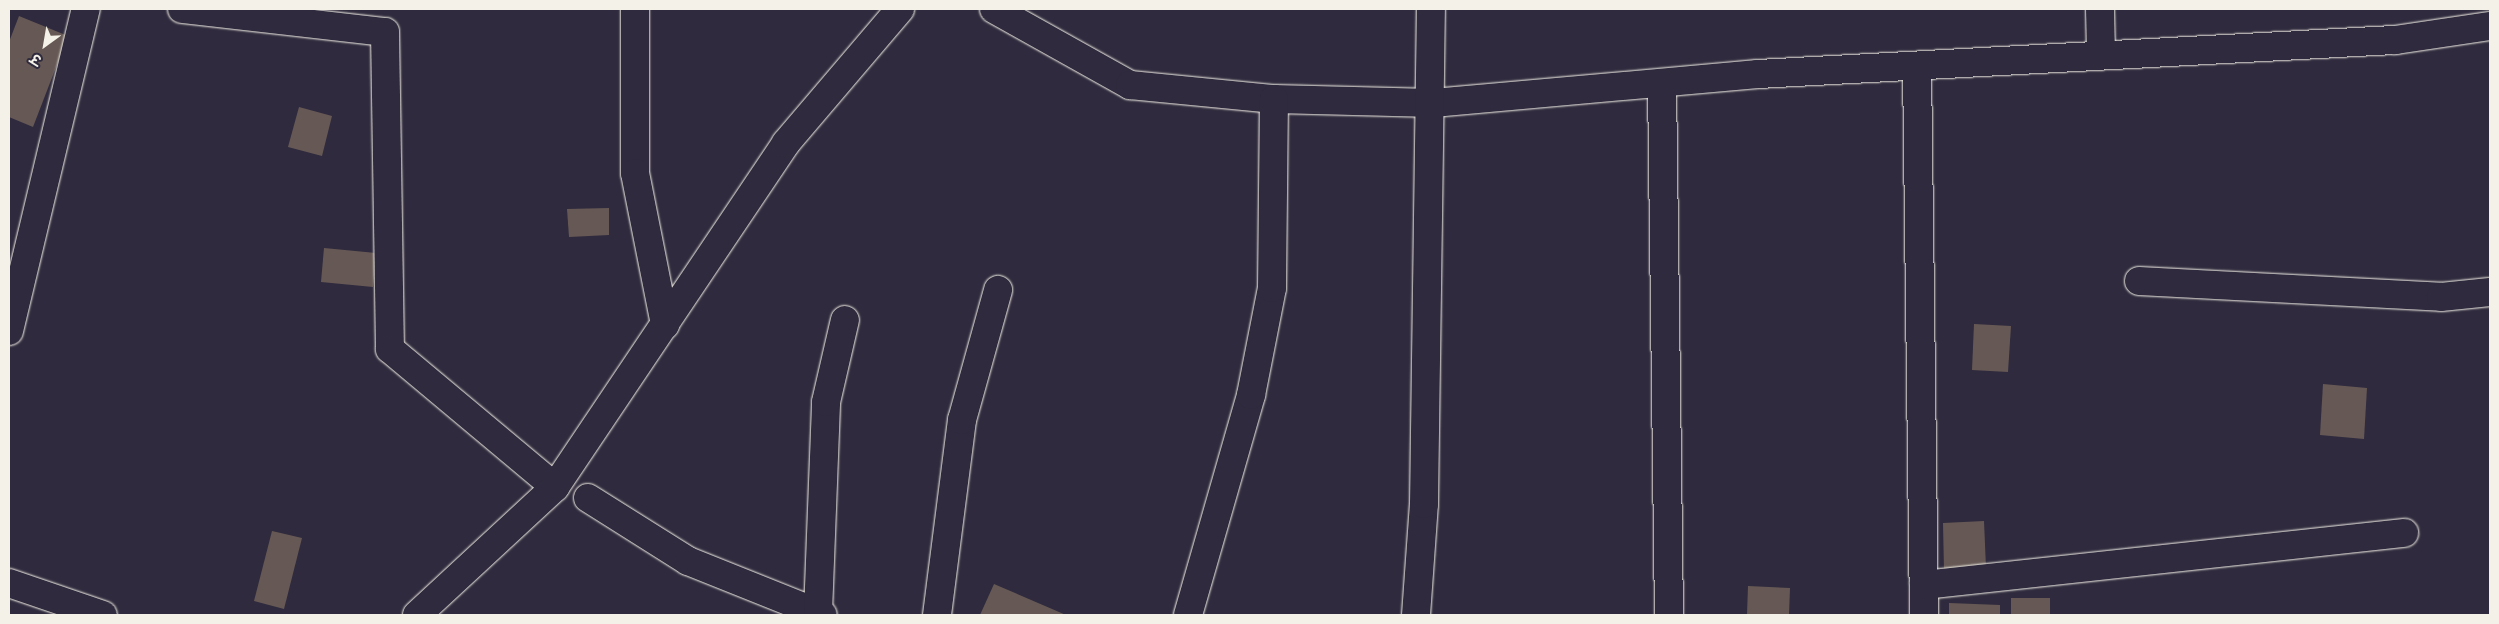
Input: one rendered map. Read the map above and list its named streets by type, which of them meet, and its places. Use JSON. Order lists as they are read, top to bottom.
{
  "north": "bottom left"
}
